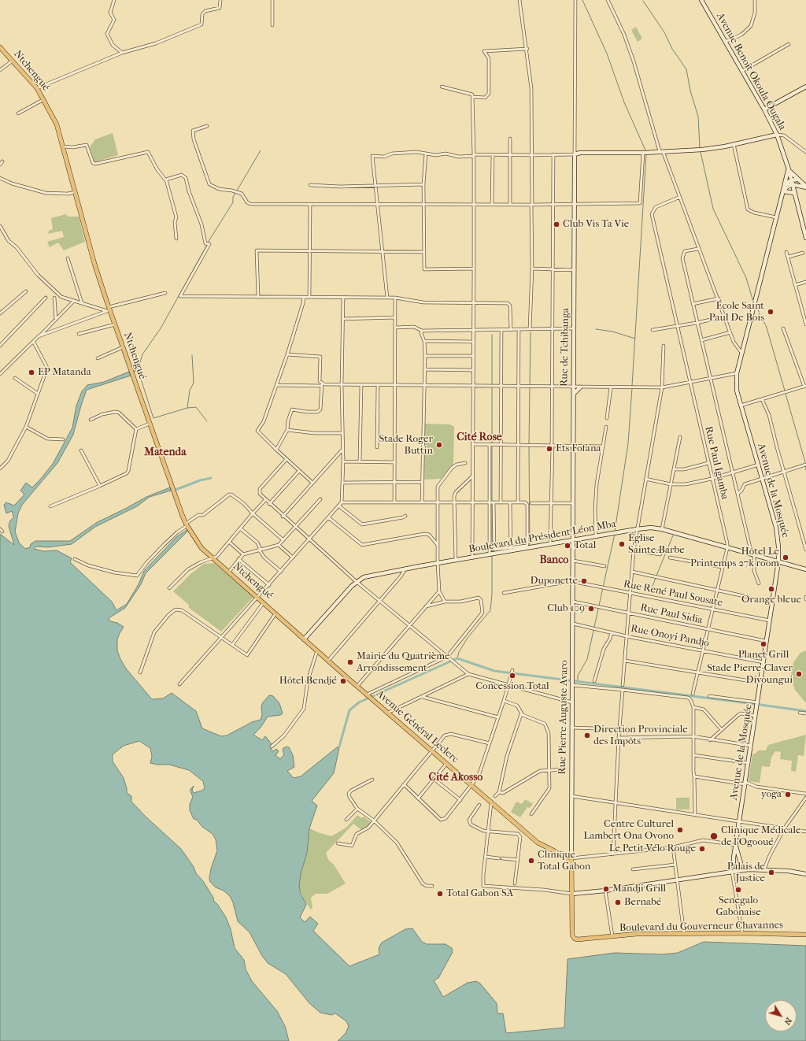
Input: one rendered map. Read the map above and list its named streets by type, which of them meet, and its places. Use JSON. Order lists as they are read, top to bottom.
{
  "streets": {
    "main road": [
      "Ntchengué",
      "Rue Pierre Auguste Avaro",
      "Avenue Général Leclerc",
      "Boulevard du Gouverneur Chavannes"
    ],
    "street": [
      "Avenue Benoît Okoula Ougala",
      "Rue de Tchibanga",
      "Rue Paul Igamba",
      "Avenue de la Mosquée",
      "Boulevard du Président Léon Mba",
      "Rue René Paul Sousate",
      "Rue Paul Sidia",
      "Rue Onoyi Pandjo"
    ]
  },
  "crossings": [
    ["Ntchengué", "Boulevard du Président Léon Mba"],
    ["Ntchengué", "Avenue Général Leclerc"],
    ["Avenue Benoît Okoula Ougala", "Avenue de la Mosquée"],
    ["Rue de Tchibanga", "Boulevard du Président Léon Mba"],
    ["Rue de Tchibanga", "Rue Pierre Auguste Avaro"],
    ["Rue Paul Igamba", "Boulevard du Président Léon Mba"],
    ["Avenue de la Mosquée", "Boulevard du Président Léon Mba"],
    ["Avenue de la Mosquée", "Rue René Paul Sousate"],
    ["Avenue de la Mosquée", "Rue Paul Sidia"],
    ["Avenue de la Mosquée", "Rue Onoyi Pandjo"],
    ["Boulevard du Président Léon Mba", "Rue Pierre Auguste Avaro"],
    ["Rue René Paul Sousate", "Rue Pierre Auguste Avaro"],
    ["Rue Paul Sidia", "Rue Pierre Auguste Avaro"],
    ["Rue Onoyi Pandjo", "Rue Pierre Auguste Avaro"],
    ["Rue Pierre Auguste Avaro", "Boulevard du Gouverneur Chavannes"]
  ],
  "districts": [
    "Cité Rose",
    "Matenda",
    "Banco",
    "Cité Akosso"
  ],
  "places": [
    "Club Vis Ta Vie",
    "École Saint Paul De Bois",
    "EP Matanda",
    "Stade Roger Buttin",
    "Ets Fofana",
    "Église Sainte-Barbe",
    "Total",
    "Hôtel Le Printemps 27k room",
    "Duponette",
    "Orange bleue",
    "Club 109",
    "Planet Grill",
    "Mairie du Quatrième Arrondissement",
    "Stade Pierre-Claver Divoungui",
    "Concession Total",
    "Hôtel Bendjé",
    "Direction Provinciale des Impôts",
    "yoga",
    "Centre Culturel Lambert Ona Ovono",
    "Clinique Médicale de l'Ogooué",
    "Le Petit Vélo Rouge",
    "Clinique Total Gabon",
    "Palais de Justice",
    "Mandji Grill",
    "Senegalo Gabonaise",
    "Total Gabon SA",
    "Bernabé"
  ],
  "north": "bottom right"
}
